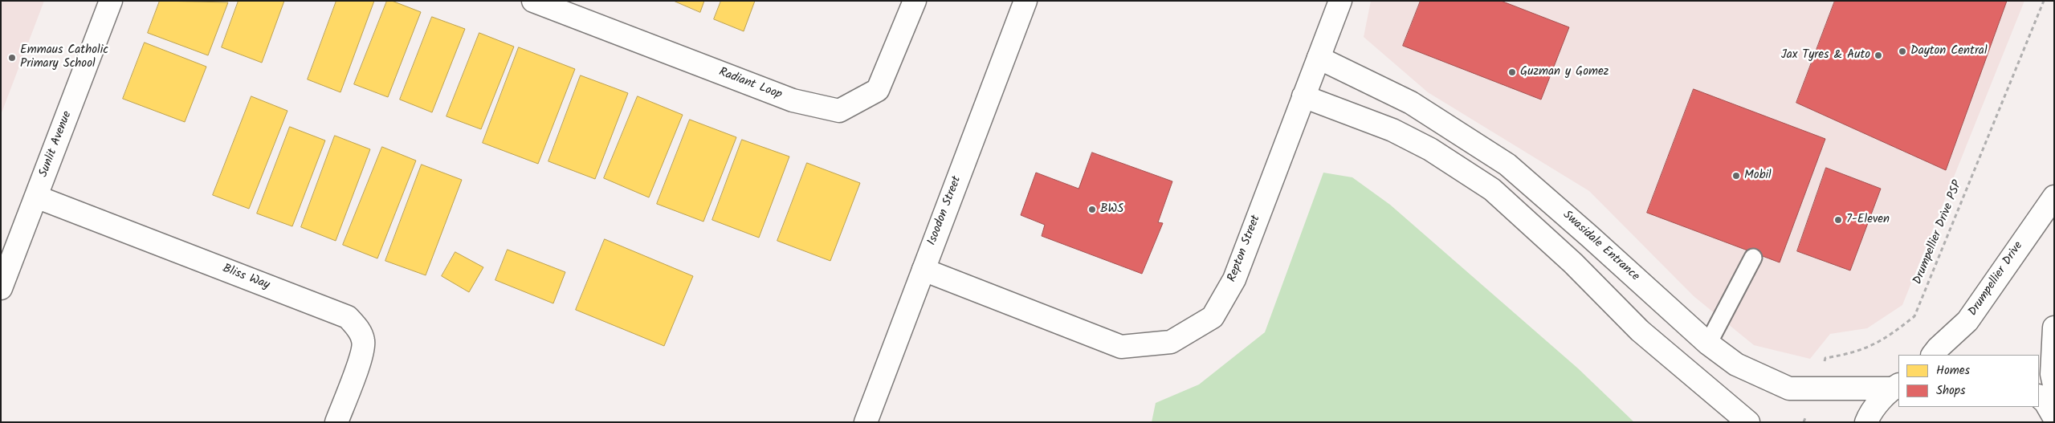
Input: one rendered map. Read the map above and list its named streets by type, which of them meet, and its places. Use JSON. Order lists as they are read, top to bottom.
{
  "streets": {
    "street": [
      "Radiant Loop",
      "Sunlit Avenue",
      "Isoodon Street",
      "Swasidale Entrance",
      "Repton Street",
      "Bliss Way",
      "Drumpellier Drive"
    ],
    "path": ["Drumpellier Drive PSP"]
  },
  "crossings": [
    ["Sunlit Avenue", "Bliss Way"],
    ["Isoodon Street", "Repton Street"],
    ["Drumpellier Drive PSP", "Swasidale Entrance"],
    ["Swasidale Entrance", "Repton Street"]
  ],
  "places": [
    "Dayton Central",
    "Jax Tyres & Auto",
    "Emmaus Catholic Primary School",
    "Guzman y Gomez",
    "Mobil",
    "BWS",
    "7-Eleven"
  ],
  "legend": ["Homes", "Shops"]
}
